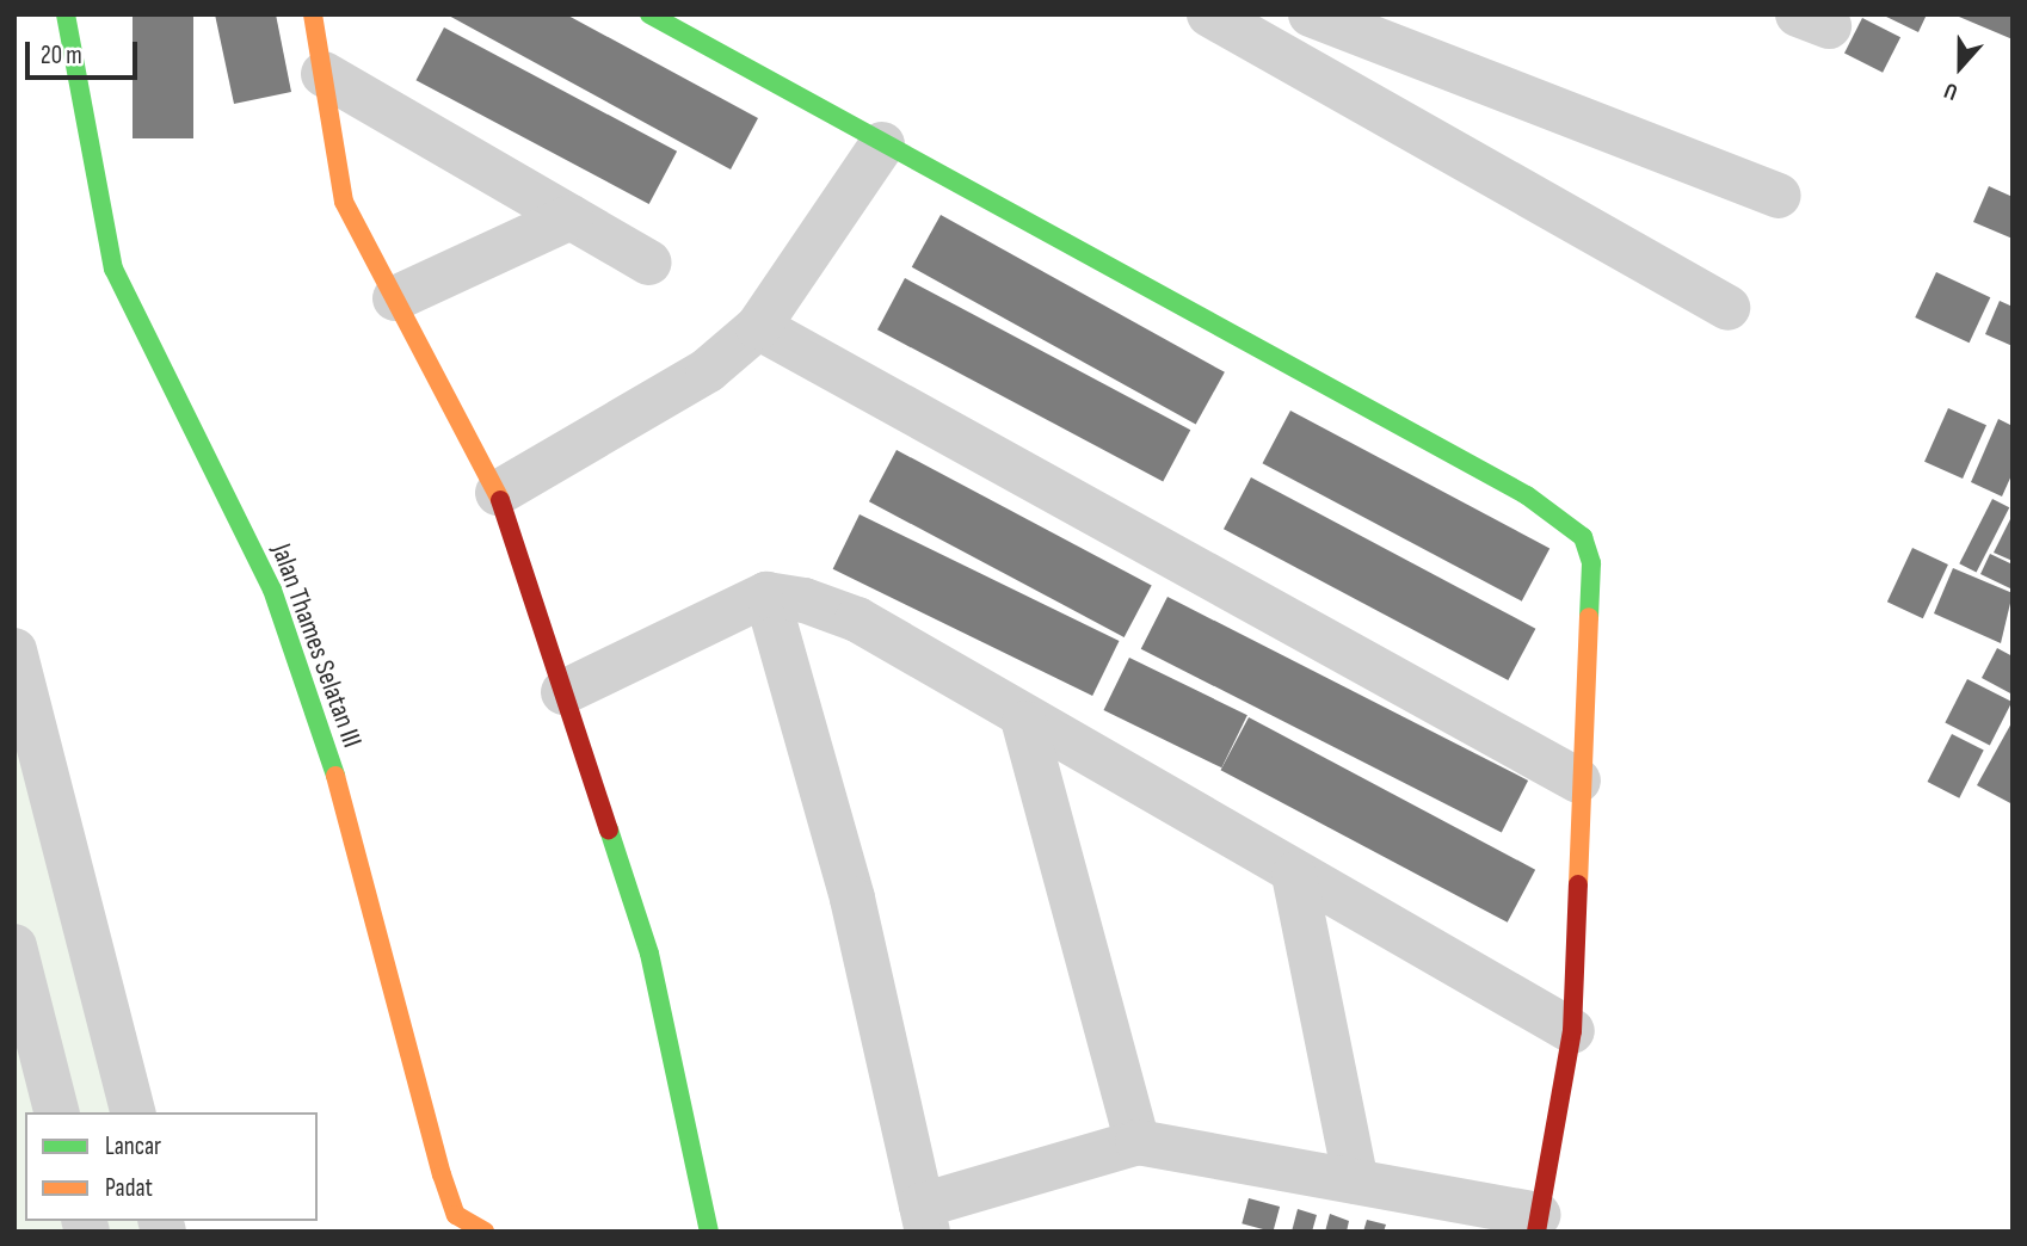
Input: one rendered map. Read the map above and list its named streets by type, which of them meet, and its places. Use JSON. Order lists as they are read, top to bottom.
{
  "streets": {
    "street": ["Jalan Thames Selatan III"]
  },
  "legend": ["Lancar", "Padat"],
  "scale_bar": "20 m",
  "north": "bottom"
}
